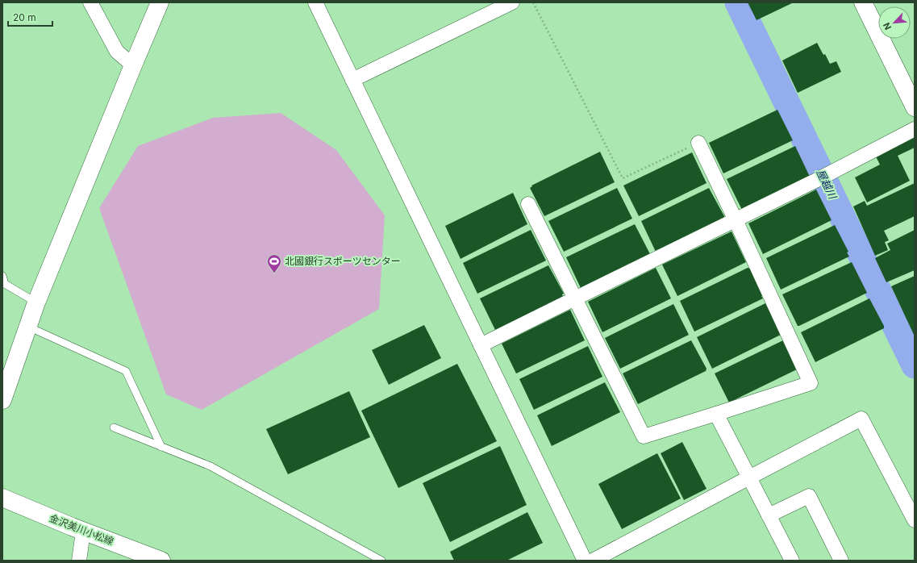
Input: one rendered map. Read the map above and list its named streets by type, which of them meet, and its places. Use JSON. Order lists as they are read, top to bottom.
{
  "streets": {
    "street": ["金沢美川小松線"]
  },
  "water": ["屋越川"],
  "places": {
    "sports": ["北國銀行スポーツセンター"]
  },
  "scale_bar": "20 m",
  "north": "bottom left"
}
